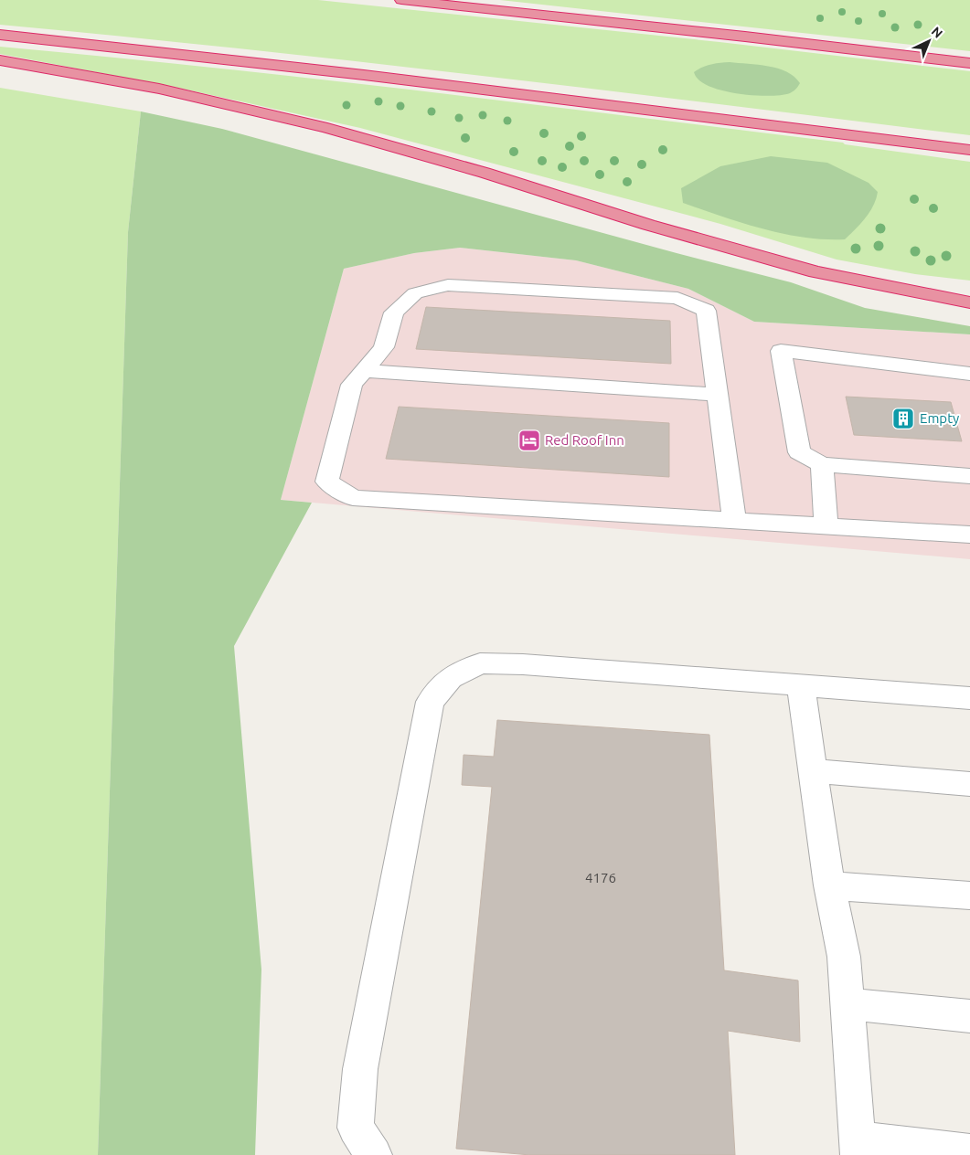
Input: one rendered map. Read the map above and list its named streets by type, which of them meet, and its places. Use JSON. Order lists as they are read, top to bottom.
{
  "places": {
    "building": ["Empty"],
    "hotel": ["Red Roof Inn"]
  },
  "house_numbers": ["4176"],
  "north": "top right"
}
